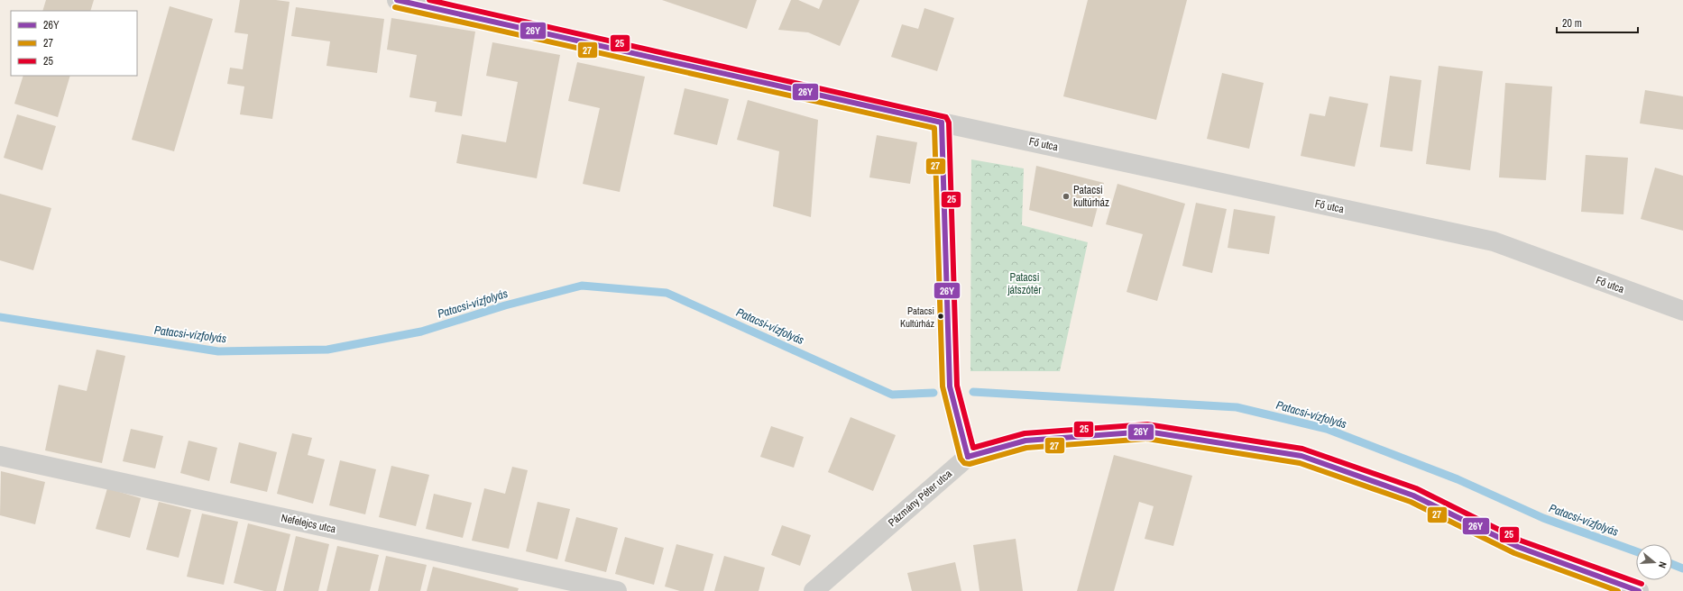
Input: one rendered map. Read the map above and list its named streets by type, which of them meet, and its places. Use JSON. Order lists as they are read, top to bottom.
{
  "streets": {
    "street": ["Fő utca", "Pázmány Péter utca", "Nefelejcs utca"]
  },
  "water": ["Patacsi-vízfolyás"],
  "parks": ["Patacsi játszótér"],
  "places": ["Patacsi kultúrház", "Patacsi Kultúrház"],
  "lines": ["transit line 26Y", "transit line 25", "transit line 27"],
  "legend": ["26Y", "27", "25"],
  "scale_bar": "20 m",
  "north": "right"
}
